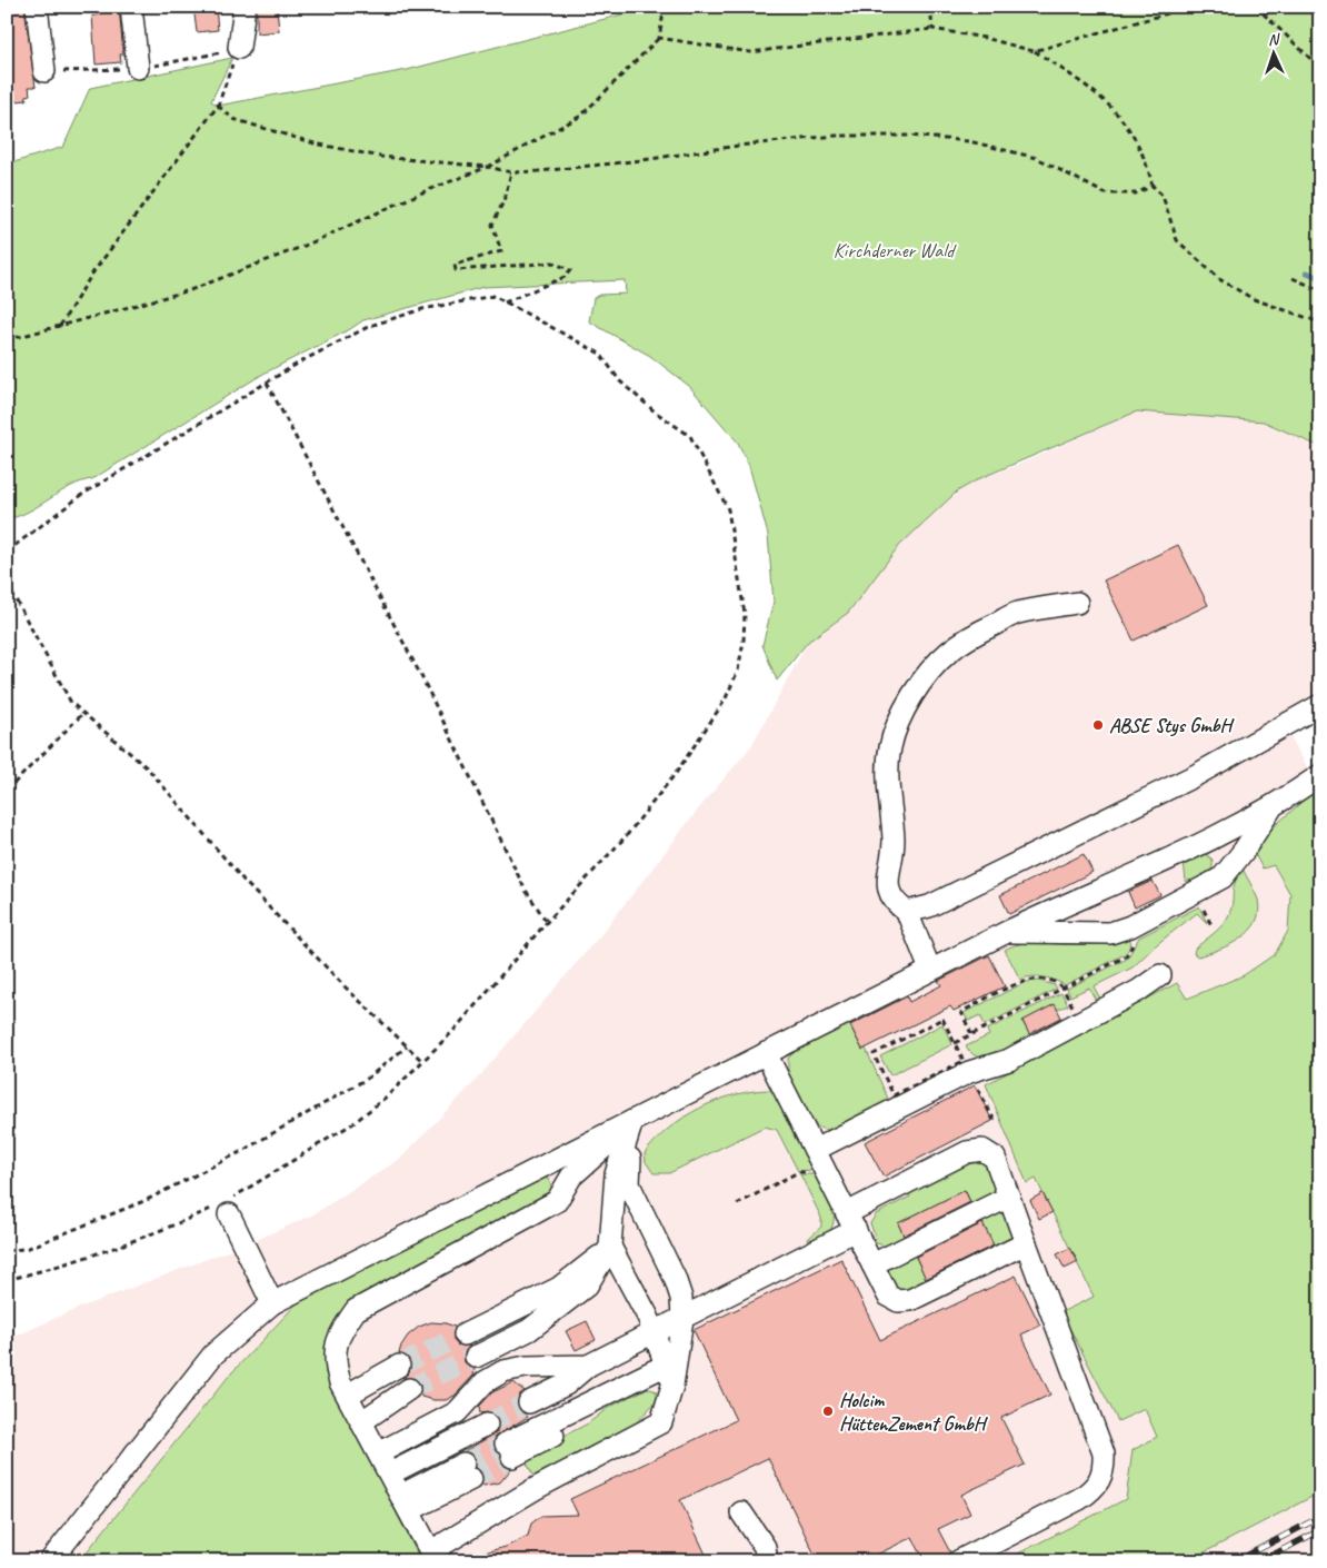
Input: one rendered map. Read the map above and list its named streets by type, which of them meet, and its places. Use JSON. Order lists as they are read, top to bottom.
{
  "parks": ["Kirchderner Wald"],
  "places": ["ABSE Stys GmbH", "Holcim HüttenZement GmbH"],
  "north": "top"
}
